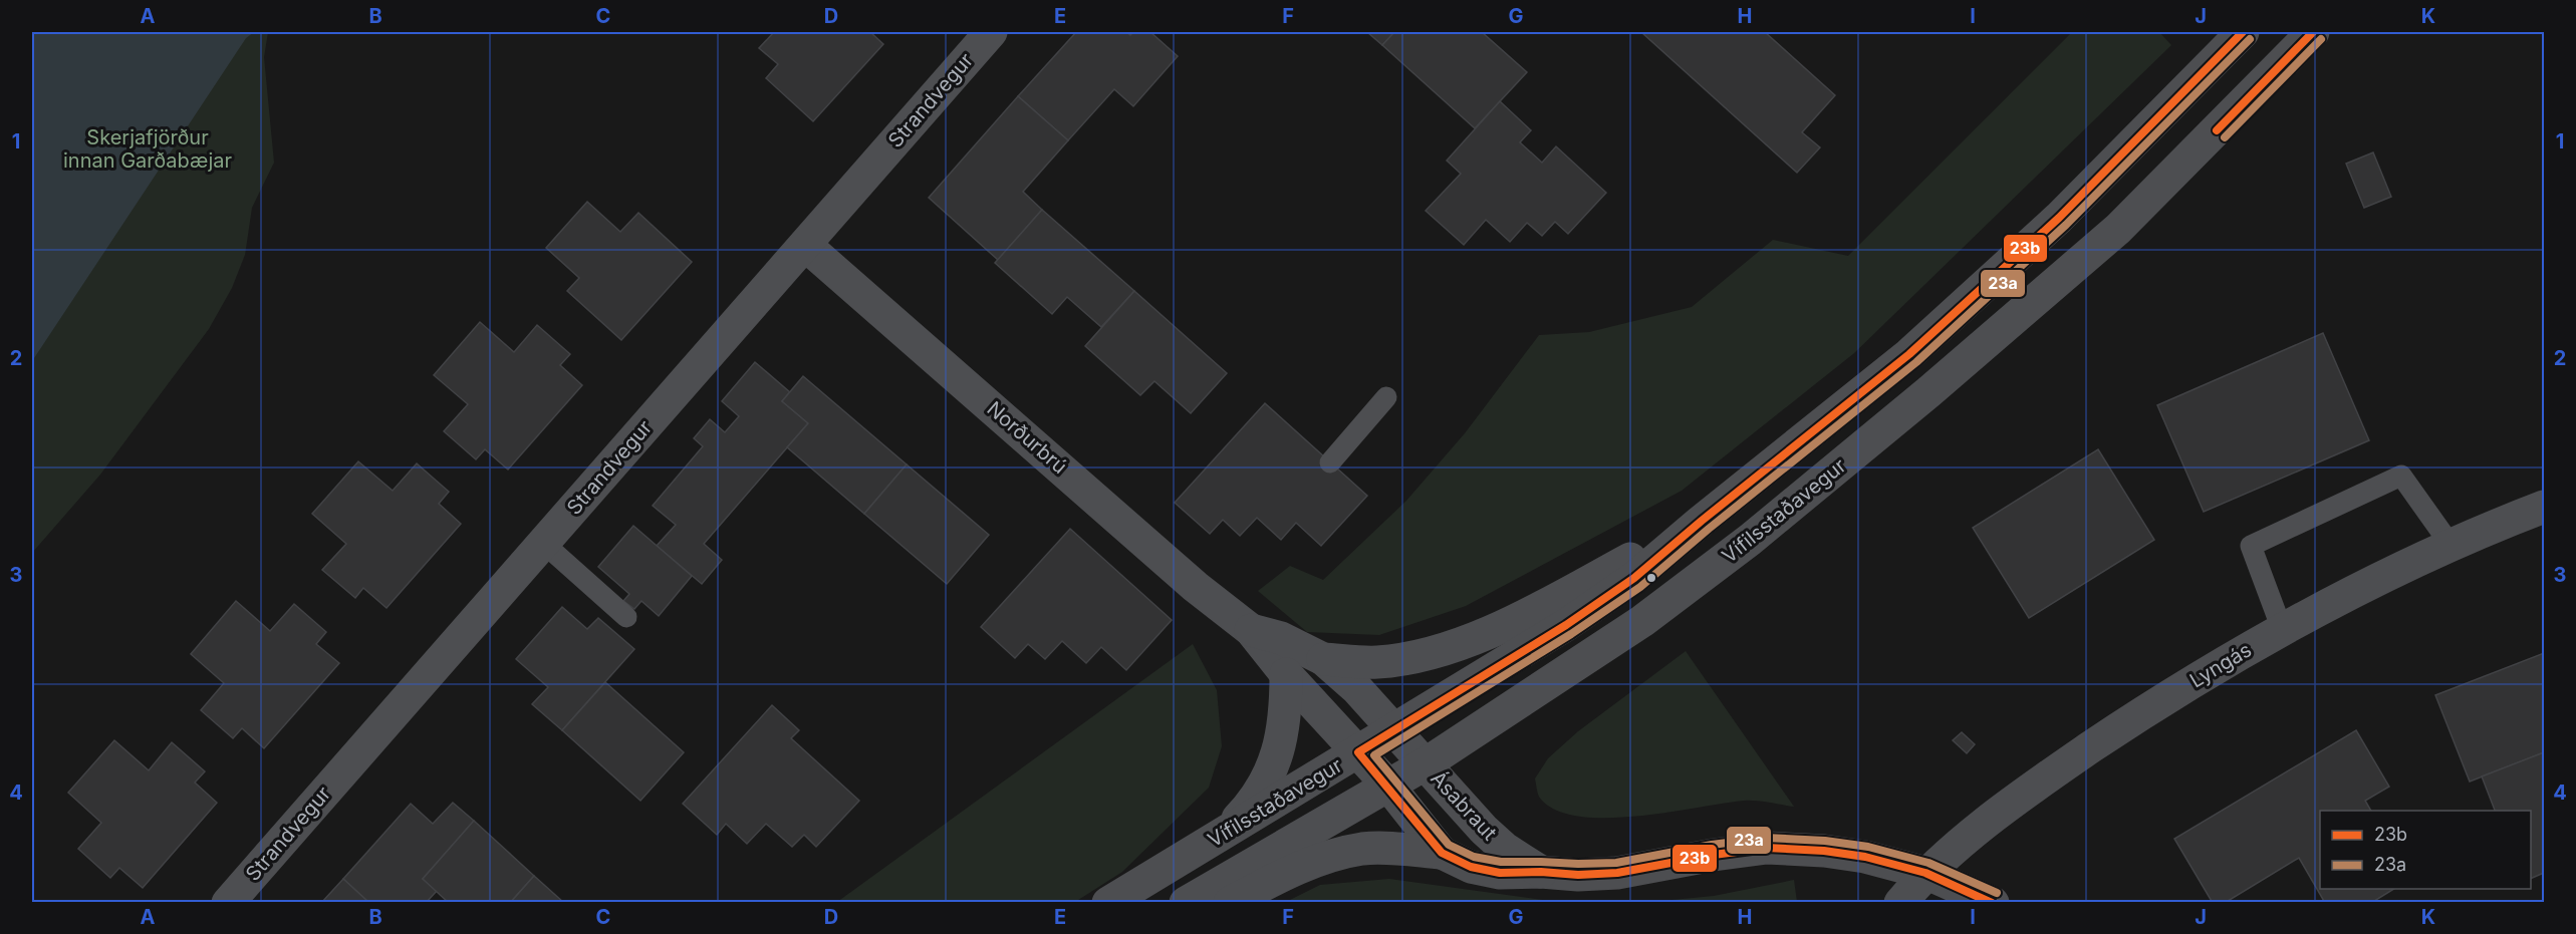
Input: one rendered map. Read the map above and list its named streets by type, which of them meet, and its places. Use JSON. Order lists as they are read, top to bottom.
{
  "streets": {
    "street": [
      "Strandvegur",
      "Norðurbrú",
      "Vífilsstaðavegur",
      "Lyngás",
      "Ásabraut"
    ]
  },
  "crossings": [
    ["Strandvegur", "Norðurbrú"],
    ["Norðurbrú", "Vífilsstaðavegur"],
    ["Norðurbrú", "Ásabraut"],
    ["Vífilsstaðavegur", "Ásabraut"],
    ["Lyngás", "Ásabraut"]
  ],
  "parks": ["Skerjafjörður innan Garðabæjar"],
  "lines": ["transit line 23b", "transit line 23a"],
  "legend": ["23b", "23a"],
  "grid": {
    "columns": [
      "A",
      "B",
      "C",
      "D",
      "E",
      "F",
      "G",
      "H",
      "I",
      "J",
      "K"
    ],
    "rows": [
      "1",
      "2",
      "3",
      "4"
    ]
  }
}
